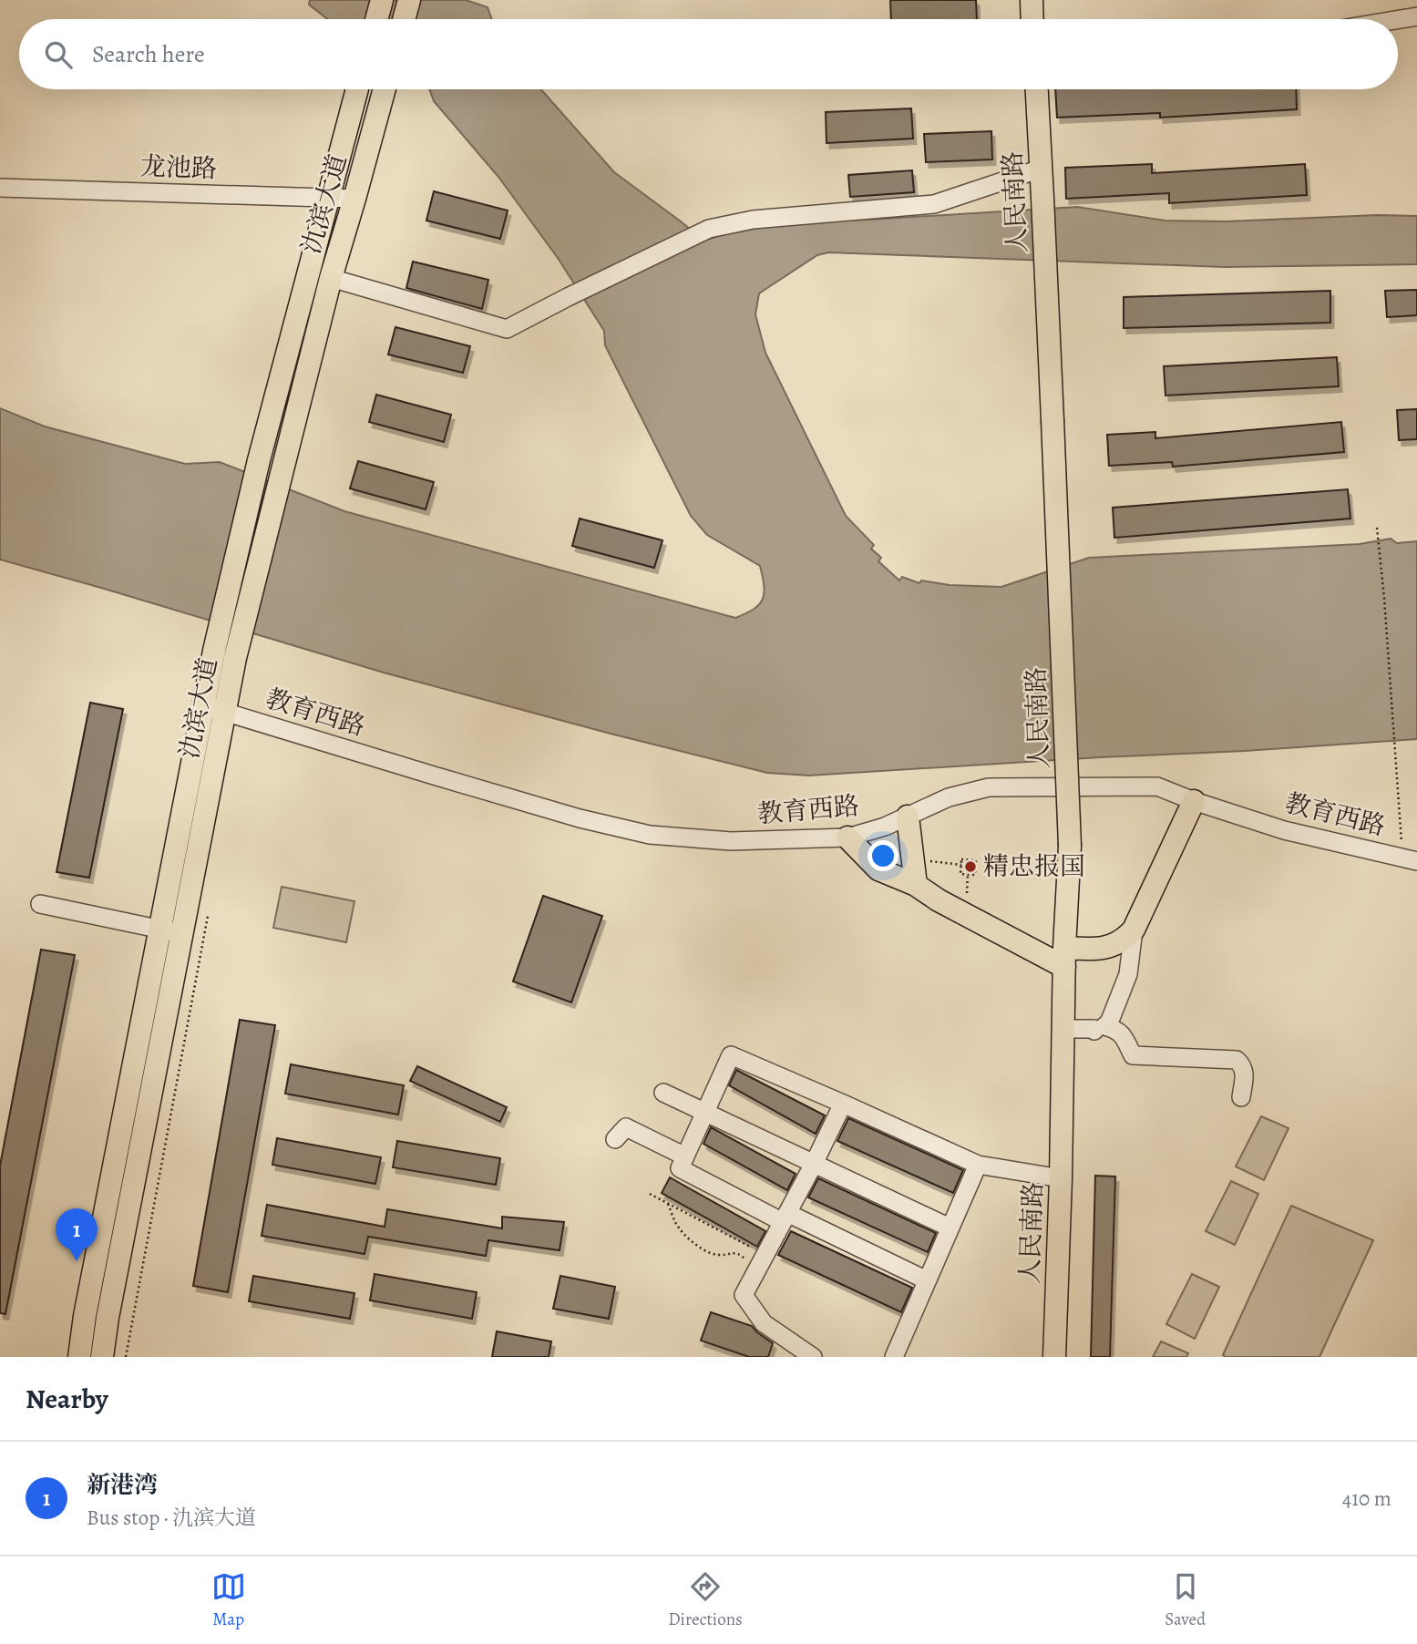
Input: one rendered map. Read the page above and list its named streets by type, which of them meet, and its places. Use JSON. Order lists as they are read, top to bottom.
{
  "streets": {
    "main road": ["人民南路", "氿滨大道"],
    "street": ["龙池路", "教育西路"]
  },
  "crossings": [
    ["龙池路", "氿滨大道"],
    ["氿滨大道", "教育西路"]
  ],
  "places": ["精忠报国"],
  "page": {
    "search": "Search here",
    "pins": "1",
    "heading": "Nearby",
    "list": [
      {
        "mark": "1",
        "name": "新港湾",
        "note": "Bus stop · 氿滨大道",
        "value": "410 m"
      }
    ],
    "nav": ["Map", "Directions", "Saved"]
  }
}
